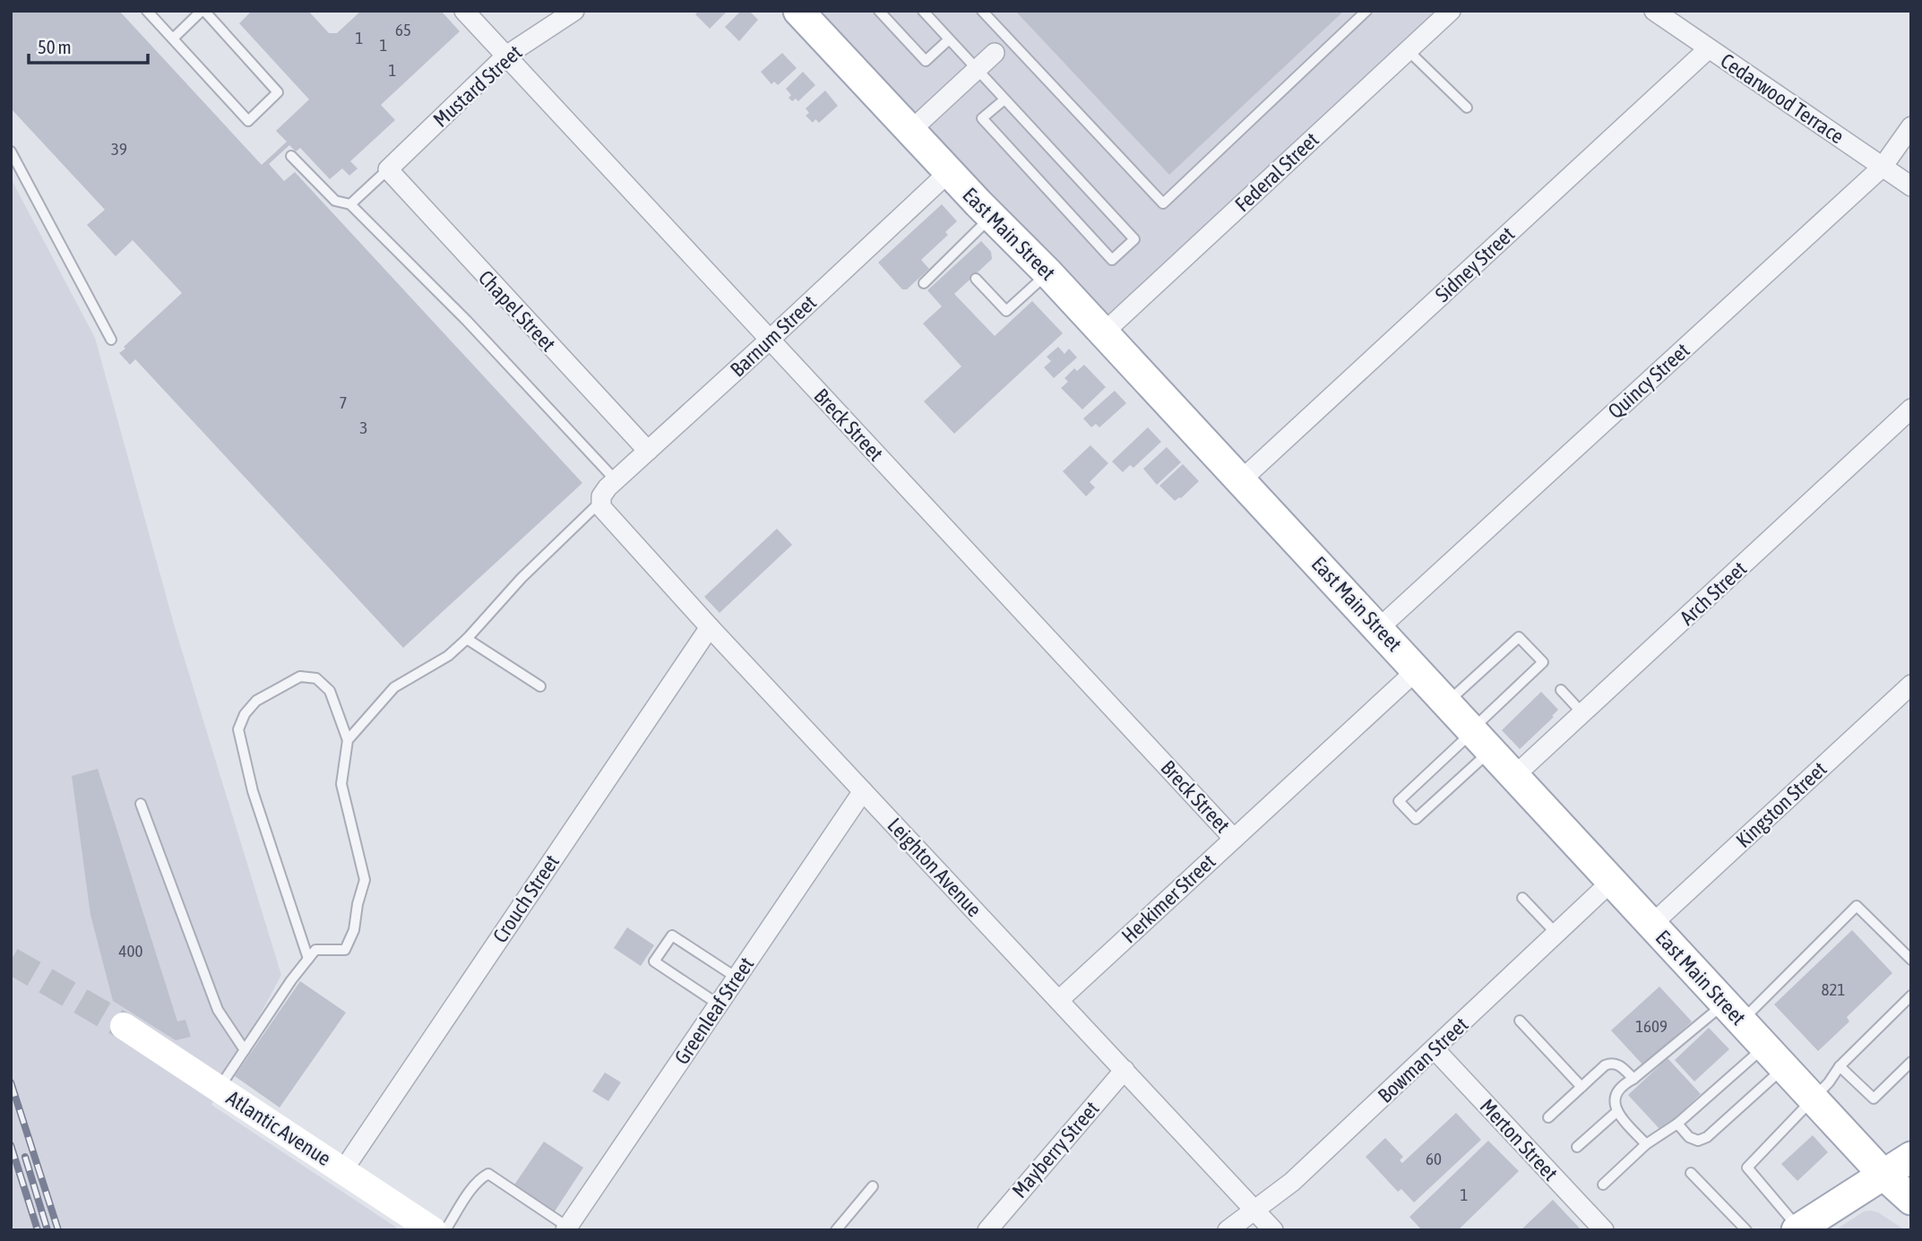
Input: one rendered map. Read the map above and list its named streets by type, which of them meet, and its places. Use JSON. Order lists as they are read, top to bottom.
{
  "streets": {
    "main road": ["East Main Street", "Atlantic Avenue"],
    "street": [
      "Mustard Street",
      "Cedarwood Terrace",
      "Federal Street",
      "Sidney Street",
      "Chapel Street",
      "Barnum Street",
      "Quincy Street",
      "Breck Street",
      "Arch Street",
      "Kingston Street",
      "Leighton Avenue",
      "Crouch Street",
      "Herkimer Street",
      "Greenleaf Street",
      "Bowman Street",
      "Merton Street",
      "Mayberry Street"
    ]
  },
  "crossings": [
    ["Mustard Street", "Chapel Street"],
    ["Mustard Street", "Breck Street"],
    ["Cedarwood Terrace", "Sidney Street"],
    ["Cedarwood Terrace", "Quincy Street"],
    ["Federal Street", "East Main Street"],
    ["East Main Street", "Sidney Street"],
    ["East Main Street", "Barnum Street"],
    ["East Main Street", "Quincy Street"],
    ["East Main Street", "Arch Street"],
    ["East Main Street", "Kingston Street"],
    ["East Main Street", "Herkimer Street"],
    ["East Main Street", "Bowman Street"],
    ["Chapel Street", "Barnum Street"],
    ["Barnum Street", "Breck Street"],
    ["Barnum Street", "Leighton Avenue"],
    ["Breck Street", "Herkimer Street"],
    ["Leighton Avenue", "Crouch Street"],
    ["Leighton Avenue", "Herkimer Street"],
    ["Leighton Avenue", "Greenleaf Street"],
    ["Leighton Avenue", "Bowman Street"],
    ["Leighton Avenue", "Mayberry Street"],
    ["Crouch Street", "Atlantic Avenue"],
    ["Bowman Street", "Merton Street"]
  ],
  "house_numbers": [
    "65",
    "1",
    "1",
    "1",
    "39",
    "7",
    "3",
    "400",
    "821",
    "1609",
    "60",
    "1"
  ],
  "scale_bar": "50 m"
}
